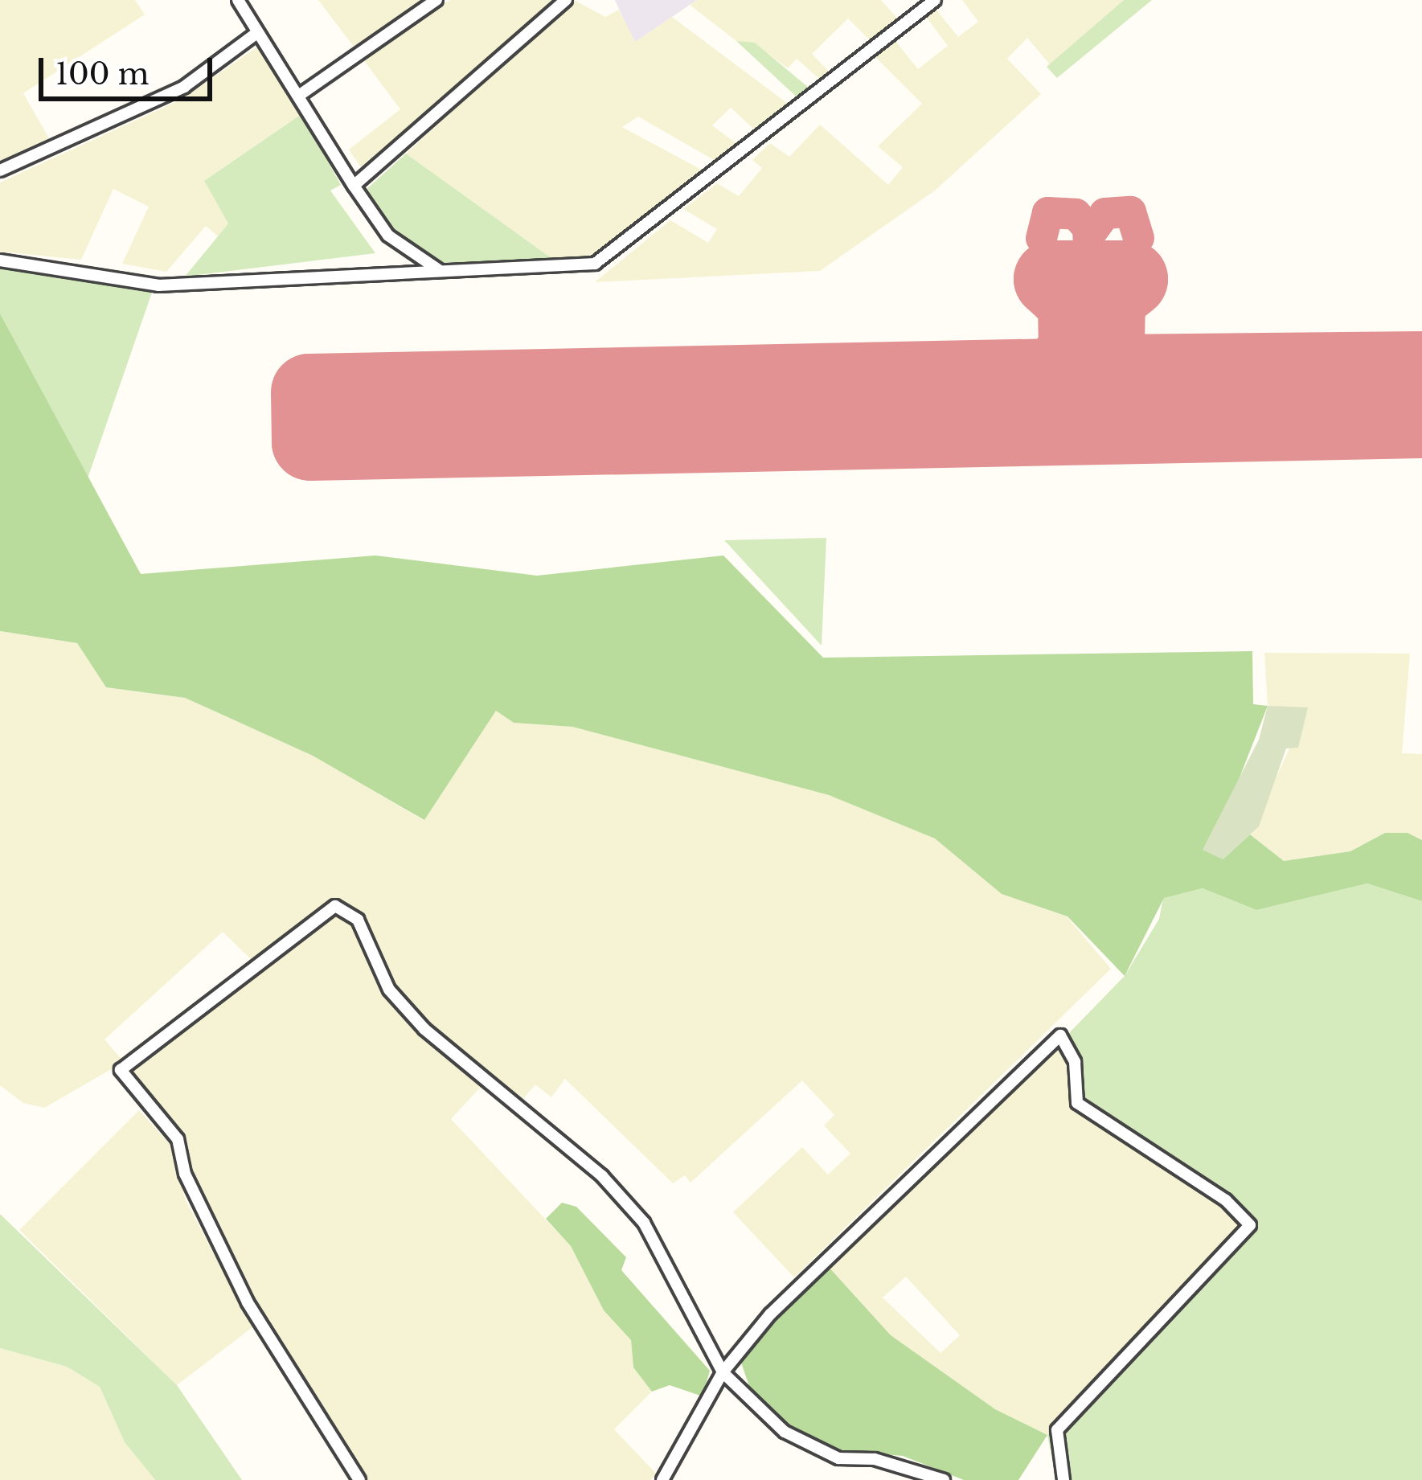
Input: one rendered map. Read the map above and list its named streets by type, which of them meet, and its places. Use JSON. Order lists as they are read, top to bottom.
{
  "scale_bar": "100 m"
}
